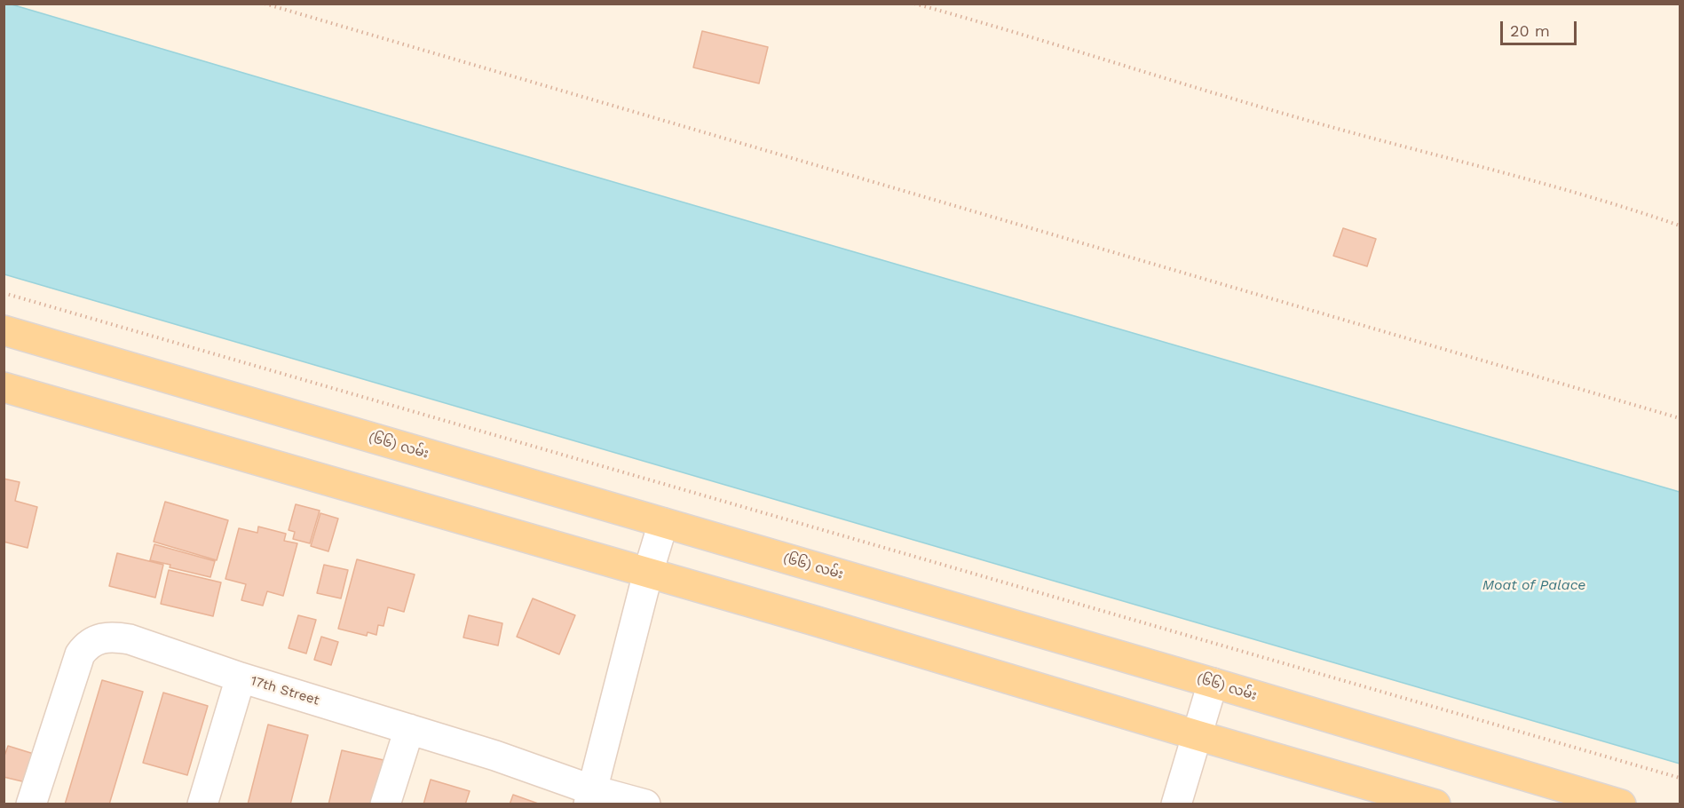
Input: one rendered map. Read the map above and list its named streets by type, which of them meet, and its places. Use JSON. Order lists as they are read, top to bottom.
{
  "streets": {
    "main road": ["(၆၆) လမ်း"],
    "street": ["17th Street"]
  },
  "water": ["Moat of Palace"],
  "scale_bar": "20 m"
}
